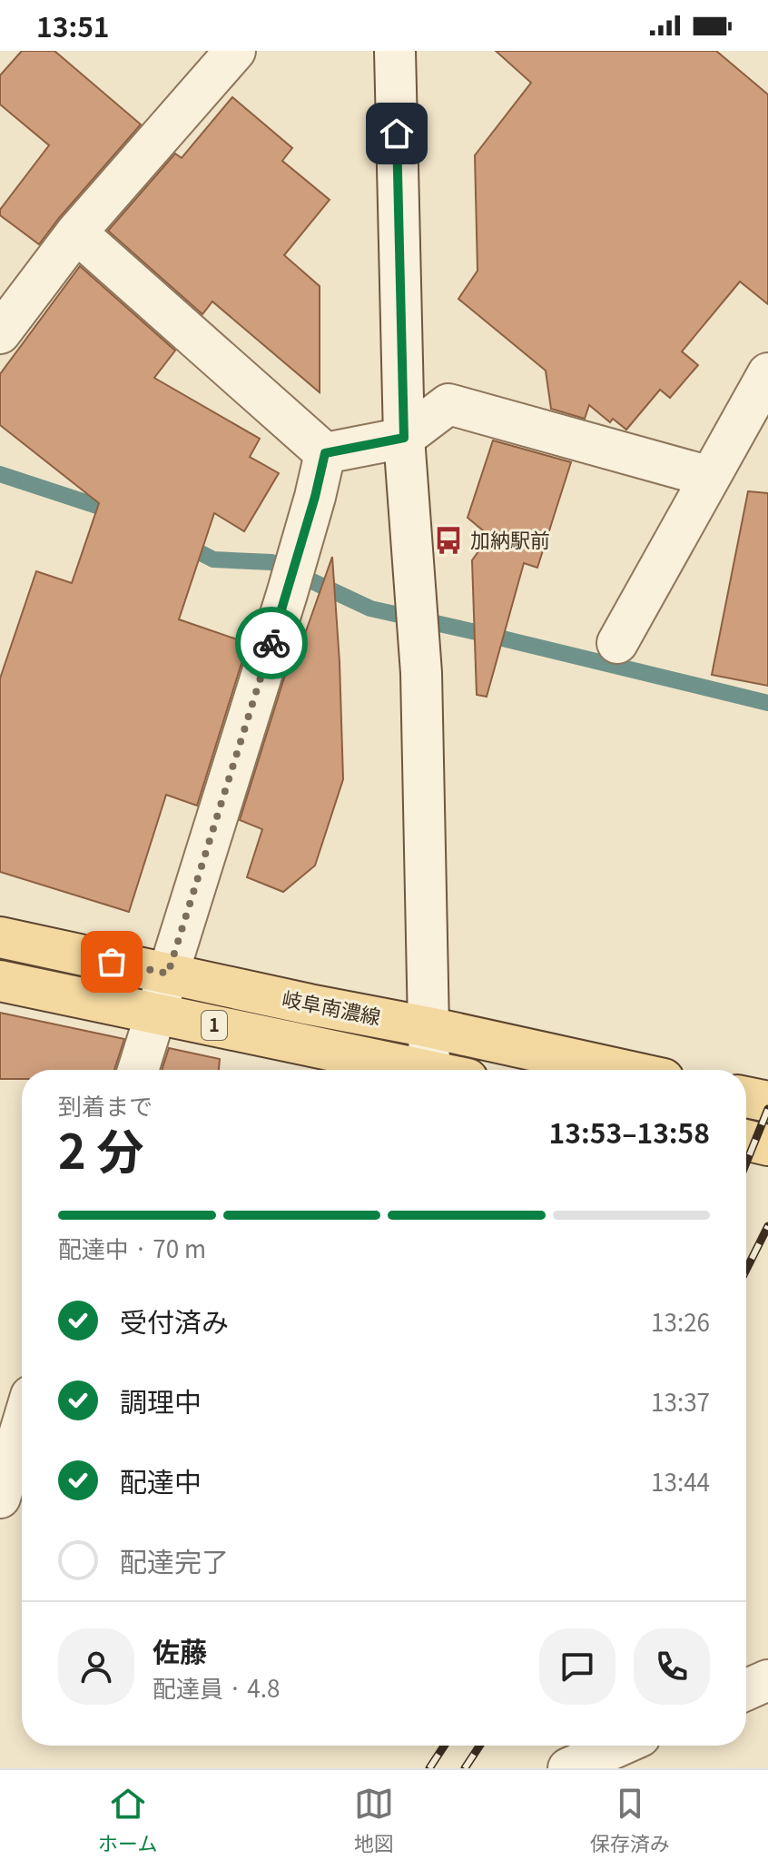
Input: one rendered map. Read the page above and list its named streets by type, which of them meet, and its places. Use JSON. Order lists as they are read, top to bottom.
{
  "streets": {
    "main road": ["岐阜南濃線", "1"]
  },
  "places": {
    "bus stop": ["加納駅前"]
  },
  "page": {
    "status": "13:51",
    "heading": ["2 分", "到着まで", "13:53–13:58"],
    "panel": ["佐藤", "配達員 · 4.8"],
    "bar": "配達中 · 70 m",
    "list": [
      ["受付済み", "13:26"],
      ["調理中", "13:37"],
      ["配達中", "13:44"],
      "配達完了"
    ],
    "tabs": ["ホーム", "地図", "保存済み"]
  }
}
